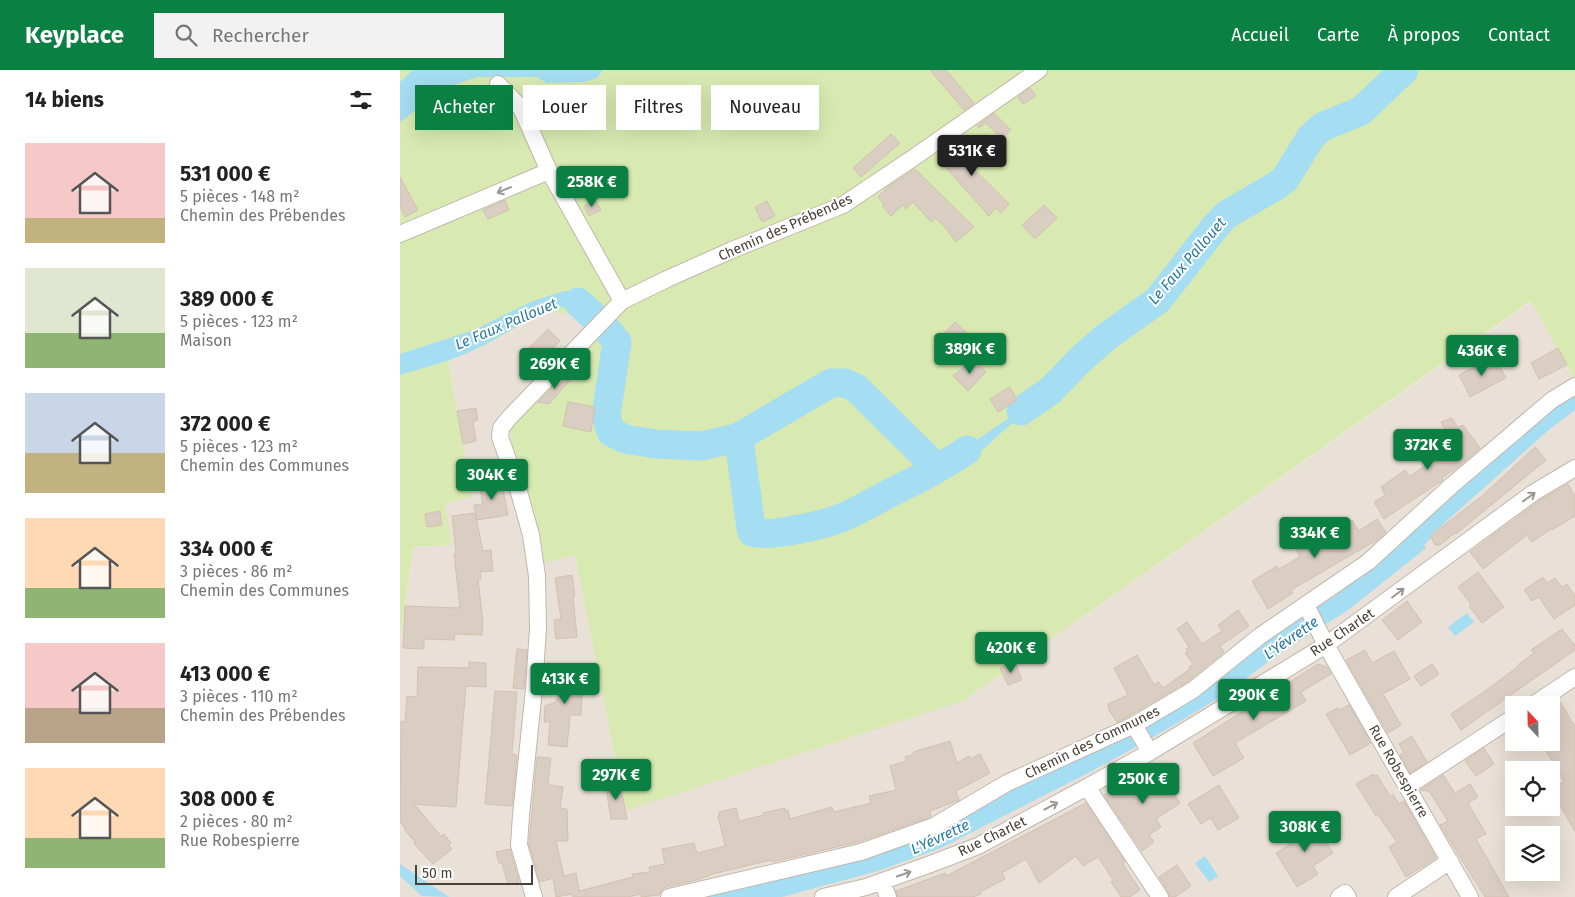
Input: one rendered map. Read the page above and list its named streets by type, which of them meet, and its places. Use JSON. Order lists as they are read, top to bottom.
{
  "streets": {
    "street": [
      "Chemin des Prébendes",
      "Rue Charlet",
      "Chemin des Communes",
      "Rue Robespierre"
    ]
  },
  "crossings": [
    ["Rue Charlet", "Rue Robespierre"],
    ["Chemin des Communes", "Rue Robespierre"]
  ],
  "one_way": ["Rue Charlet"],
  "water": ["Le Faux Pallouet", "L'Yévrette"],
  "scale_bar": "50 m",
  "north": "top",
  "page": {
    "header": "Keyplace",
    "search": "Rechercher",
    "nav": [
      "Accueil",
      "Carte",
      "À propos",
      "Contact"
    ],
    "heading": "14 biens",
    "chip": [
      "Acheter",
      "Louer",
      "Filtres",
      "Nouveau"
    ],
    "list": [
      {
        "name": "531 000 €",
        "note": "5 pièces · 148 m² · Chemin des Prébendes"
      },
      {
        "name": "389 000 €",
        "note": "5 pièces · 123 m² · Maison"
      },
      {
        "name": "372 000 €",
        "note": "5 pièces · 123 m² · Chemin des Communes"
      },
      {
        "name": "334 000 €",
        "note": "3 pièces · 86 m² · Chemin des Communes"
      },
      {
        "name": "413 000 €",
        "note": "3 pièces · 110 m² · Chemin des Prébendes"
      },
      {
        "name": "308 000 €",
        "note": "2 pièces · 80 m² · Rue Robespierre"
      }
    ],
    "price": [
      "531K €",
      "258K €",
      "389K €",
      "436K €",
      "269K €",
      "372K €",
      "304K €",
      "334K €",
      "420K €",
      "413K €",
      "290K €",
      "297K €",
      "250K €",
      "308K €"
    ],
    "scale": "50 m"
  }
}
